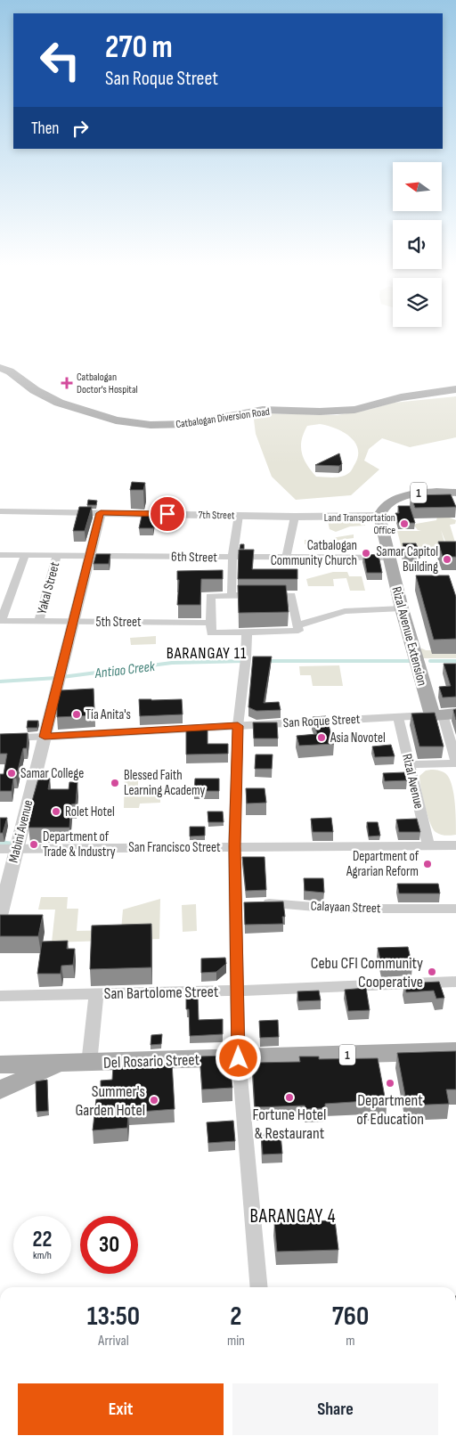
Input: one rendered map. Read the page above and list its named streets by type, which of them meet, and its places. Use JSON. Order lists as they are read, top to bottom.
{
  "streets": {
    "highway": ["Catbalogan Diversion Road"],
    "main road": ["1", "Rizal Avenue Extension", "Del Rosario Street"],
    "street": [
      "7th Street",
      "6th Street",
      "Yakal Street",
      "5th Street",
      "San Roque Street",
      "Rizal Avenue",
      "Mabini Avenue",
      "San Francisco Street",
      "Calayaan Street",
      "San Bartolome Street"
    ]
  },
  "crossings": [
    ["1", "7th Street"],
    ["1", "Rizal Avenue Extension"],
    ["7th Street", "Rizal Avenue Extension"],
    ["7th Street", "Mabini Avenue"],
    ["6th Street", "Yakal Street"],
    ["6th Street", "Rizal Avenue Extension"],
    ["6th Street", "Mabini Avenue"],
    ["Yakal Street", "5th Street"],
    ["5th Street", "Mabini Avenue"],
    ["Rizal Avenue Extension", "San Roque Street"],
    ["San Roque Street", "Rizal Avenue"],
    ["San Roque Street", "Mabini Avenue"],
    ["Rizal Avenue", "San Francisco Street"],
    ["Mabini Avenue", "San Francisco Street"]
  ],
  "districts": ["BARANGAY 11", "BARANGAY 4"],
  "water": ["Antiao Creek"],
  "places": {
    "health": ["Catbalogan Doctor's Hospital"],
    "other": [
      "Land Transportation Office",
      "Catbalogan Community Church",
      "Samar Capitol Building",
      "Tia Anita's",
      "Asia Novotel",
      "Samar College",
      "Blessed Faith Learning Academy",
      "Rolet Hotel",
      "Department of Trade & Industry",
      "Department of Agrarian Reform",
      "Cebu CFI Community Cooperative",
      "Department of Education",
      "Fortune Hotel & Restaurant",
      "Summer's Garden Hotel"
    ]
  },
  "north": "left",
  "page": {
    "turn": ["270 m", "San Roque Street"],
    "then": "Then",
    "speed": "22 km/h",
    "limit": "30",
    "eta": [
      "13:50",
      "Arrival",
      "2",
      "min",
      "760",
      "m"
    ],
    "buttons": ["Exit", "Share"]
  }
}
